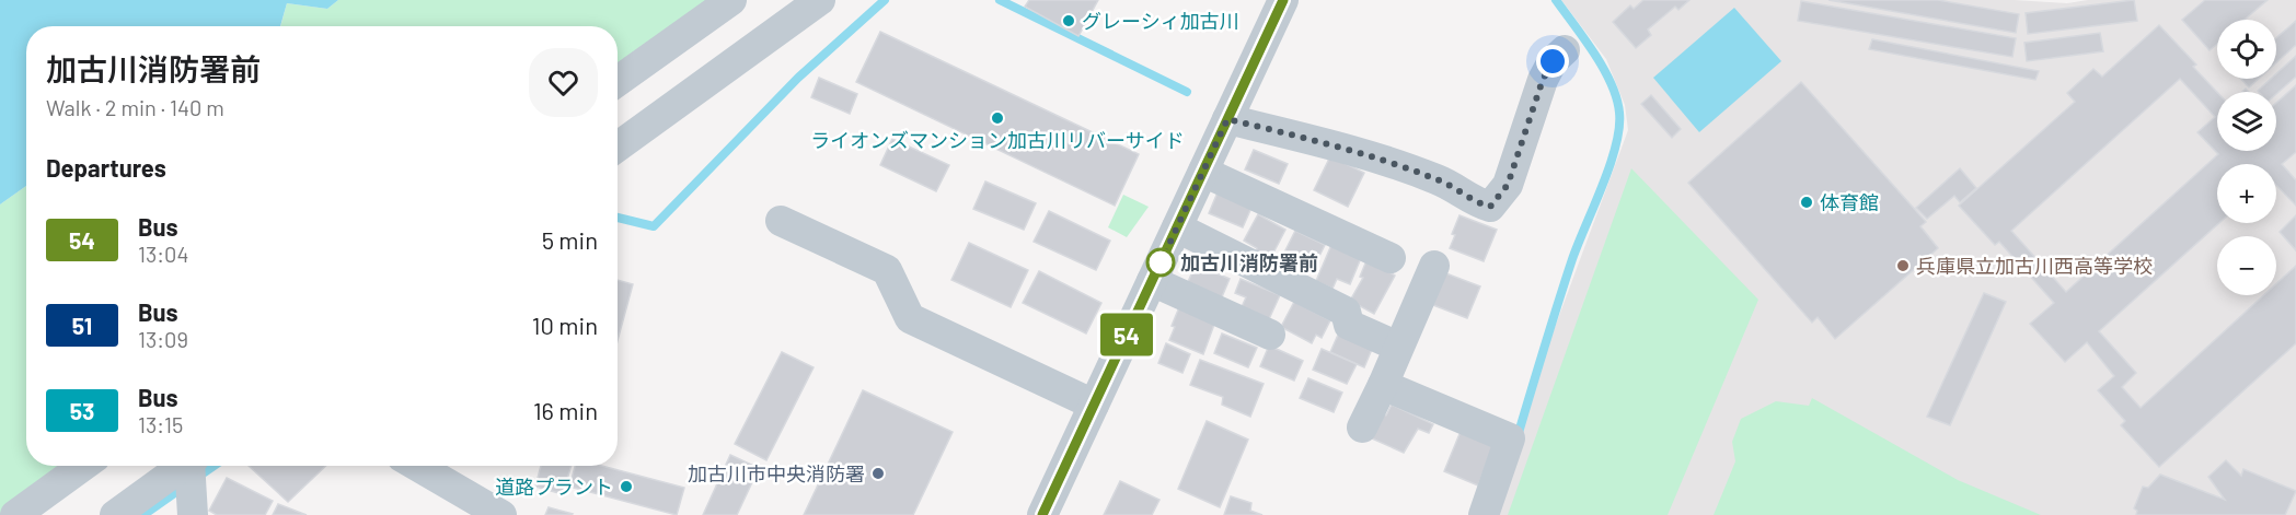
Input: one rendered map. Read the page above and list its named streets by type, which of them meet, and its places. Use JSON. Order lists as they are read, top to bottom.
{
  "places": [
    "グレーシィ加古川",
    "ライオンズマンション加古川リバーサイド",
    "体育館",
    "加古川消防署前",
    "兵庫県立加古川西高等学校",
    "加古川市中央消防署",
    "道路プラント"
  ],
  "lines": ["bus line 54"],
  "page": {
    "on_map": "54",
    "map_buttons": ["+", "−"],
    "heading": [
      ["加古川消防署前", "Walk · 2 min · 140 m"],
      "Departures"
    ],
    "list": [
      {
        "mark": "54",
        "name": "Bus",
        "note": "13:04",
        "value": "5 min"
      },
      {
        "mark": "51",
        "name": "Bus",
        "note": "13:09",
        "value": "10 min"
      },
      {
        "mark": "53",
        "name": "Bus",
        "note": "13:15",
        "value": "16 min"
      }
    ]
  }
}
